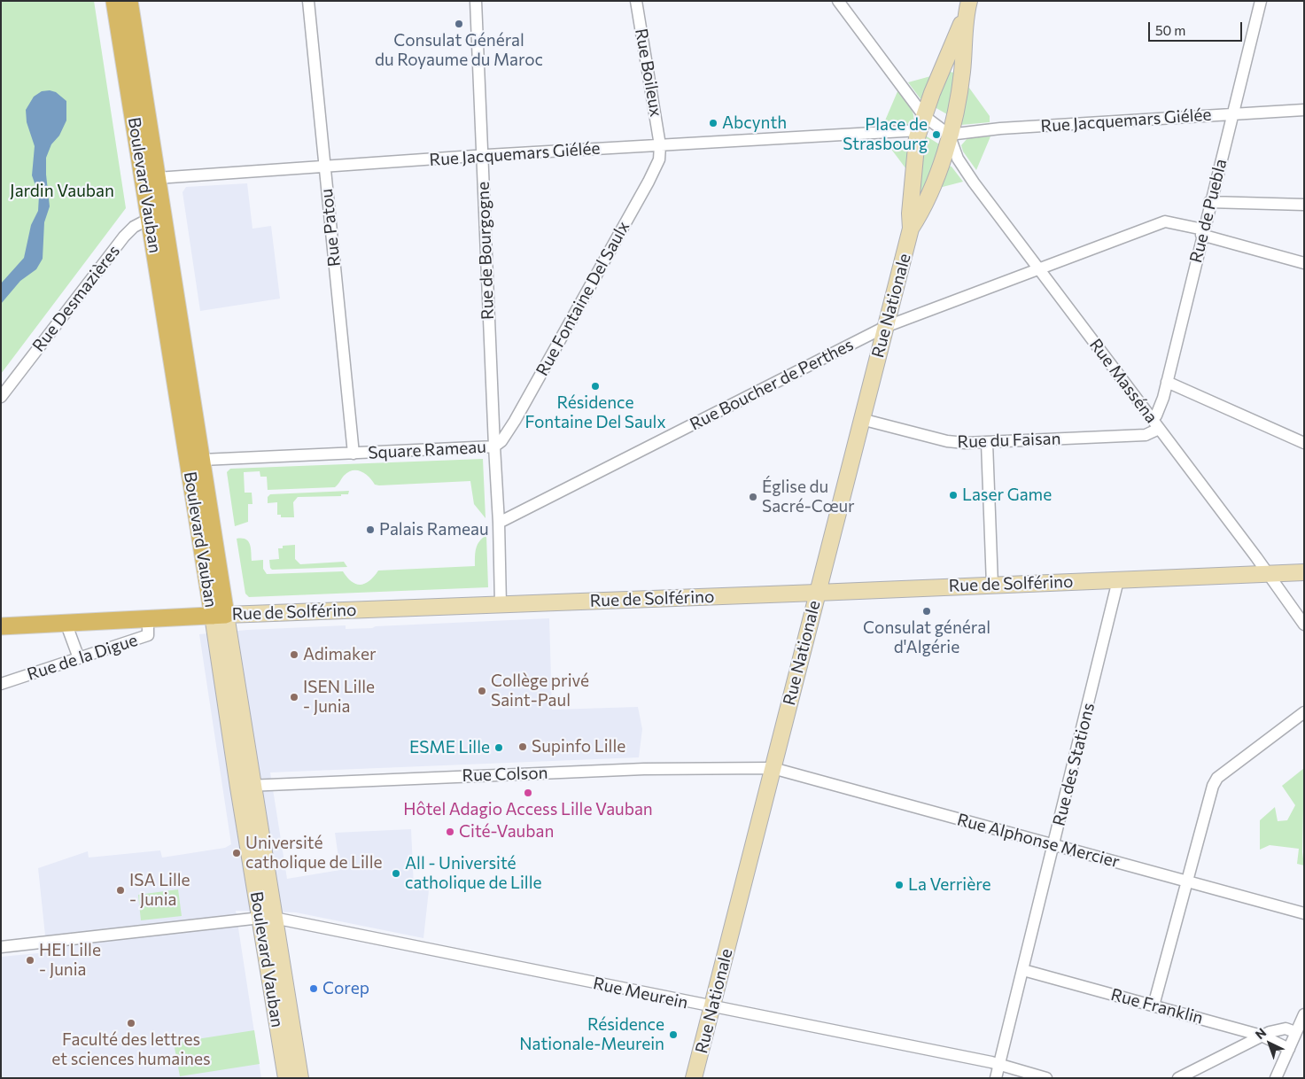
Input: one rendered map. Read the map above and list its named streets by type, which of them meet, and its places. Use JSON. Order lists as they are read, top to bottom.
{
  "streets": {
    "main road": ["Boulevard Vauban", "Rue Nationale", "Rue de Solférino"],
    "street": [
      "Rue Boileux",
      "Rue Jacquemars Giélée",
      "Rue de Puebla",
      "Rue Patou",
      "Rue de Bourgogne",
      "Rue Desmazières",
      "Rue Fontaine Del Saulx",
      "Rue Masséna",
      "Rue Boucher de Perthes",
      "Rue du Faisan",
      "Square Rameau",
      "Rue de la Digue",
      "Rue des Stations",
      "Rue Colson",
      "Rue Alphonse Mercier",
      "Rue Meurein",
      "Rue Franklin"
    ]
  },
  "crossings": [
    ["Rue Boileux", "Rue Jacquemars Giélée"],
    ["Rue Boileux", "Rue Fontaine Del Saulx"],
    ["Rue Jacquemars Giélée", "Boulevard Vauban"],
    ["Rue Jacquemars Giélée", "Rue de Puebla"],
    ["Rue Jacquemars Giélée", "Rue Patou"],
    ["Rue Jacquemars Giélée", "Rue de Bourgogne"],
    ["Rue Jacquemars Giélée", "Rue Fontaine Del Saulx"],
    ["Rue Jacquemars Giélée", "Rue Nationale"],
    ["Rue Jacquemars Giélée", "Rue Masséna"],
    ["Boulevard Vauban", "Rue Desmazières"],
    ["Boulevard Vauban", "Square Rameau"],
    ["Boulevard Vauban", "Rue de Solférino"],
    ["Boulevard Vauban", "Rue Colson"],
    ["Boulevard Vauban", "Rue Meurein"],
    ["Rue de Puebla", "Rue Masséna"],
    ["Rue de Puebla", "Rue Boucher de Perthes"],
    ["Rue Patou", "Square Rameau"],
    ["Rue de Bourgogne", "Rue Fontaine Del Saulx"],
    ["Rue de Bourgogne", "Square Rameau"],
    ["Rue Fontaine Del Saulx", "Square Rameau"],
    ["Rue Nationale", "Rue Masséna"],
    ["Rue Nationale", "Rue Boucher de Perthes"],
    ["Rue Nationale", "Rue du Faisan"],
    ["Rue Nationale", "Rue de Solférino"],
    ["Rue Nationale", "Rue Colson"],
    ["Rue Nationale", "Rue Alphonse Mercier"],
    ["Rue Nationale", "Rue Meurein"],
    ["Rue Masséna", "Rue Boucher de Perthes"],
    ["Rue Masséna", "Rue du Faisan"],
    ["Rue Masséna", "Rue de Solférino"],
    ["Rue Boucher de Perthes", "Square Rameau"],
    ["Square Rameau", "Rue de Solférino"],
    ["Rue de Solférino", "Rue de la Digue"],
    ["Rue de Solférino", "Rue des Stations"],
    ["Rue des Stations", "Rue Alphonse Mercier"],
    ["Rue des Stations", "Rue Meurein"],
    ["Rue des Stations", "Rue Franklin"],
    ["Rue Colson", "Rue Alphonse Mercier"]
  ],
  "parks": ["Jardin Vauban"],
  "places": [
    "Consulat Général du Royaume du Maroc",
    "Abcynth",
    "Place de Strasbourg",
    "Résidence Fontaine Del Saulx",
    "Laser Game",
    "Église du Sacré-Cœur",
    "Palais Rameau",
    "Consulat général d'Algérie",
    "Adimaker",
    "Collège privé Saint-Paul",
    "ISEN Lille - Junia",
    "Supinfo Lille",
    "ESME Lille",
    "Hôtel Adagio Access Lille Vauban",
    "Cité-Vauban",
    "Université catholique de Lille",
    "All - Université catholique de Lille",
    "La Verrière",
    "ISA Lille - Junia",
    "HEI Lille - Junia",
    "Corep",
    "Faculté des lettres et sciences humaines",
    "Résidence Nationale-Meurein"
  ],
  "scale_bar": "50 m",
  "north": "top left"
}
